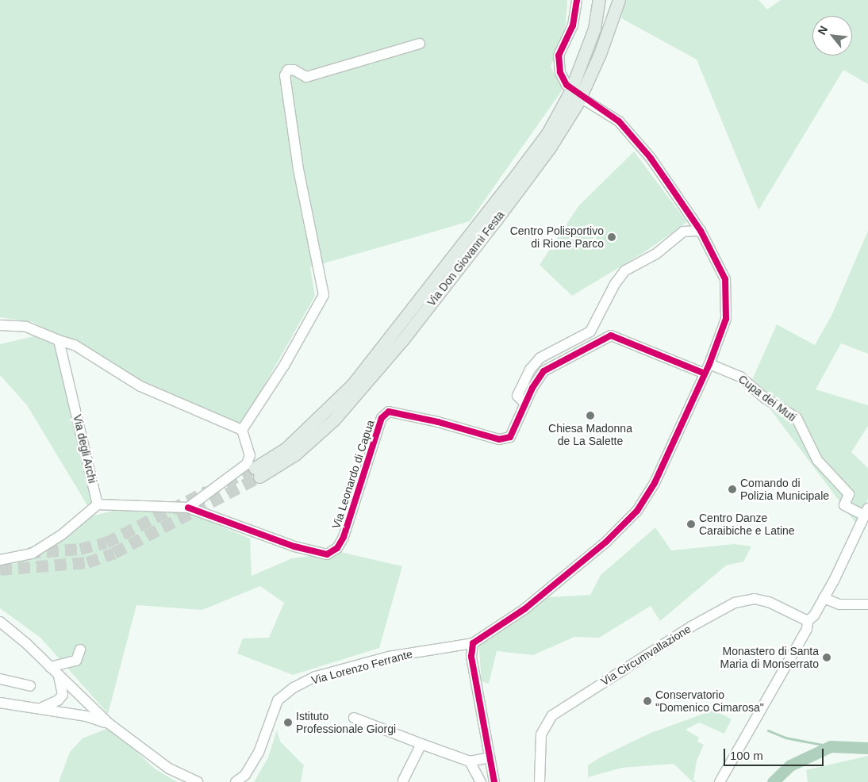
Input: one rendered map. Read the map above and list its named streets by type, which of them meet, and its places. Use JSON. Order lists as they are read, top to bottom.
{
  "streets": {
    "main road": ["Via Don Giovanni Festa"],
    "street": [
      "Cupa dei Muti",
      "Via degli Archi",
      "Via Leonardo di Capua",
      "Via Circumvallazione",
      "Via Lorenzo Ferrante"
    ]
  },
  "places": [
    "Centro Polisportivo di Rione Parco",
    "Chiesa Madonna de La Salette",
    "Comando di Polizia Municipale",
    "Centro Danze Caraibiche e Latine",
    "Monastero di Santa Maria di Monserrato",
    "Conservatorio \"Domenico Cimarosa\"",
    "Istituto Professionale Giorgi"
  ],
  "scale_bar": "100 m",
  "north": "top left"
}
